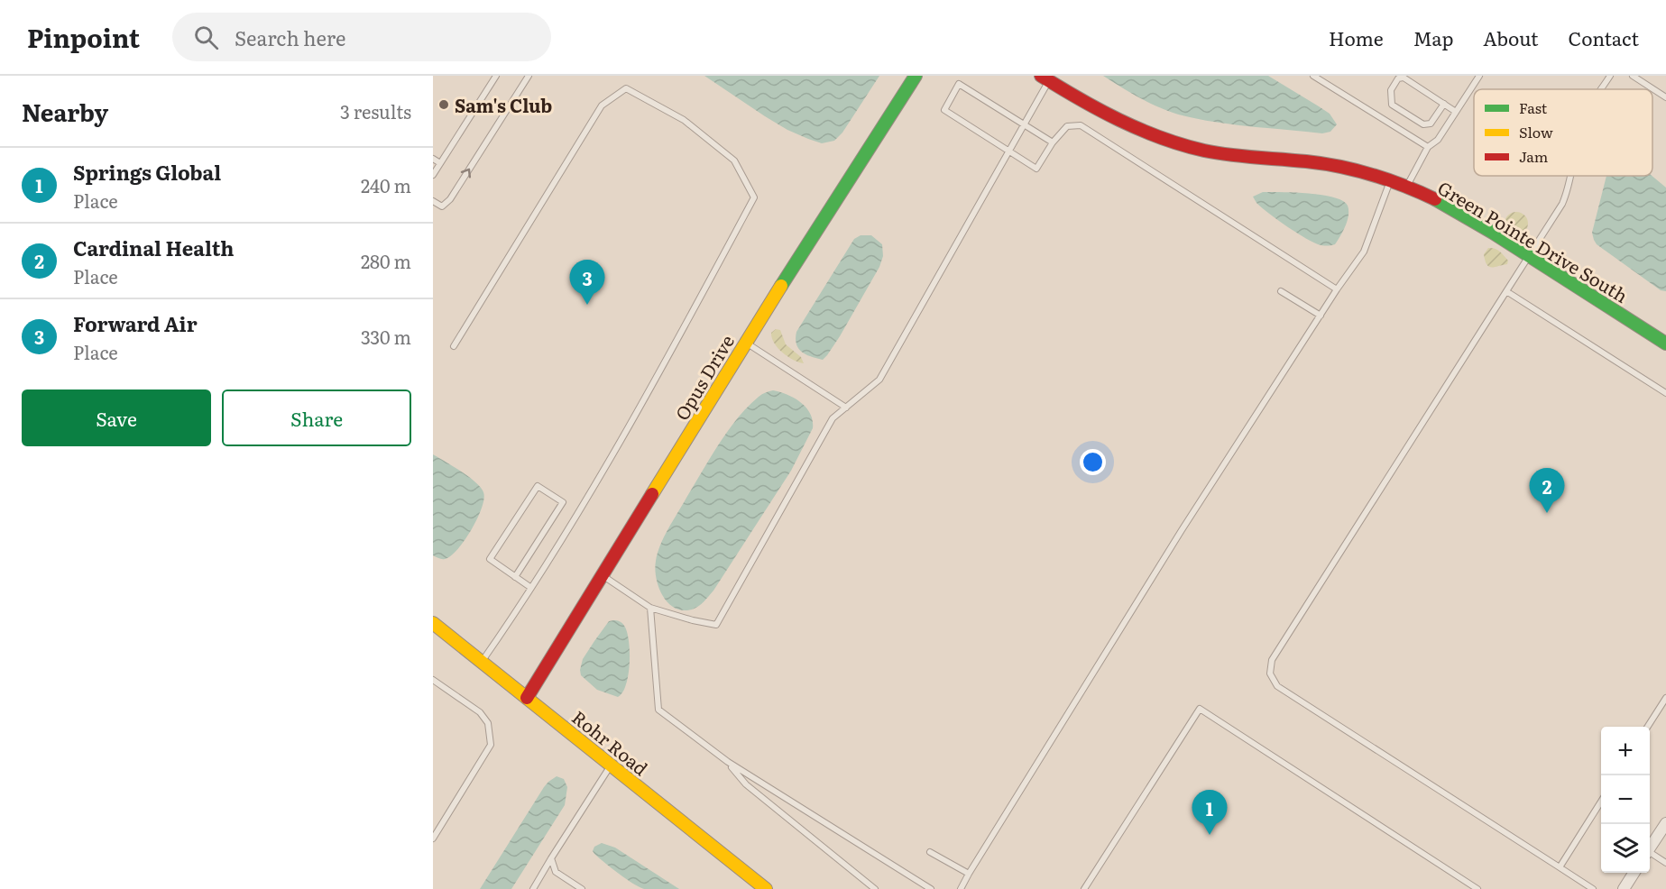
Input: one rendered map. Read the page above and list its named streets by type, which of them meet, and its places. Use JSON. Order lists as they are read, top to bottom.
{
  "streets": {
    "street": ["Green Pointe Drive South", "Opus Drive", "Rohr Road"]
  },
  "crossings": [
    ["Opus Drive", "Rohr Road"]
  ],
  "places": ["Sam's Club"],
  "legend": ["Fast", "Slow", "Jam"],
  "page": {
    "header": "Pinpoint",
    "search": "Search here",
    "nav": [
      "Home",
      "Map",
      "About",
      "Contact"
    ],
    "heading": ["Nearby", "3 results"],
    "list": [
      {
        "mark": "1",
        "name": "Springs Global",
        "note": "Place",
        "value": "240 m"
      },
      {
        "mark": "2",
        "name": "Cardinal Health",
        "note": "Place",
        "value": "280 m"
      },
      {
        "mark": "3",
        "name": "Forward Air",
        "note": "Place",
        "value": "330 m"
      }
    ],
    "pins": ["3", "2", "1"],
    "buttons": ["Save", "Share"],
    "map_buttons": ["+", "−"]
  }
}
